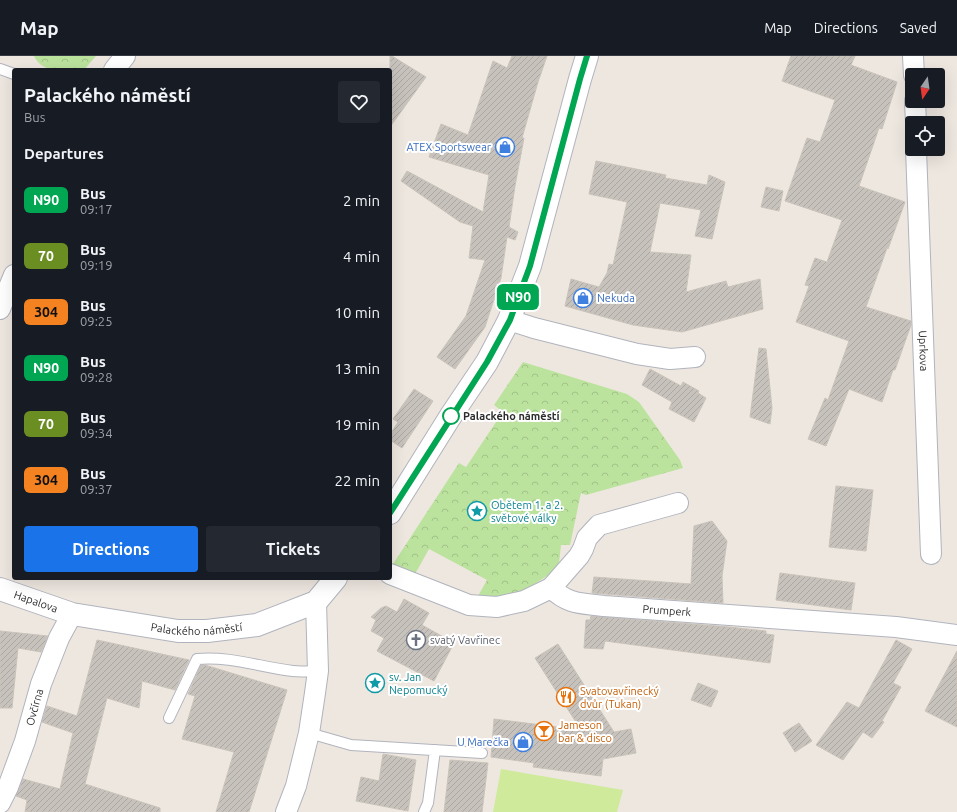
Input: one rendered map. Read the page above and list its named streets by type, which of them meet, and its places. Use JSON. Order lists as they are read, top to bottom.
{
  "streets": {
    "street": [
      "Uprkova",
      "Hapalova",
      "Prumperk",
      "Palackého náměstí",
      "Ovčírna"
    ]
  },
  "crossings": [
    ["Hapalova", "Palackého náměstí"],
    ["Hapalova", "Ovčírna"],
    ["Palackého náměstí", "Ovčírna"]
  ],
  "places": {
    "shop": ["ATEX Sportswear", "Nekuda", "U Marečka"],
    "other": ["Palackého náměstí"],
    "place": ["Obětem 1. a 2. světové války", "sv. Jan Nepomucký"],
    "church": ["svatý Vavřinec"],
    "restaurant": ["Svatovavřinecký dvůr (Tukan)"],
    "bar": ["Jameson bar & disco"]
  },
  "lines": ["bus line N90"],
  "north": "bottom",
  "page": {
    "header": "Map",
    "nav": ["Map", "Directions", "Saved"],
    "on_map": "N90",
    "heading": [
      ["Palackého náměstí", "Bus"],
      "Departures"
    ],
    "list": [
      {
        "mark": "N90",
        "name": "Bus",
        "note": "09:17",
        "value": "2 min"
      },
      {
        "mark": "70",
        "name": "Bus",
        "note": "09:19",
        "value": "4 min"
      },
      {
        "mark": "304",
        "name": "Bus",
        "note": "09:25",
        "value": "10 min"
      },
      {
        "mark": "N90",
        "name": "Bus",
        "note": "09:28",
        "value": "13 min"
      },
      {
        "mark": "70",
        "name": "Bus",
        "note": "09:34",
        "value": "19 min"
      },
      {
        "mark": "304",
        "name": "Bus",
        "note": "09:37",
        "value": "22 min"
      }
    ],
    "buttons": ["Directions", "Tickets"]
  }
}
